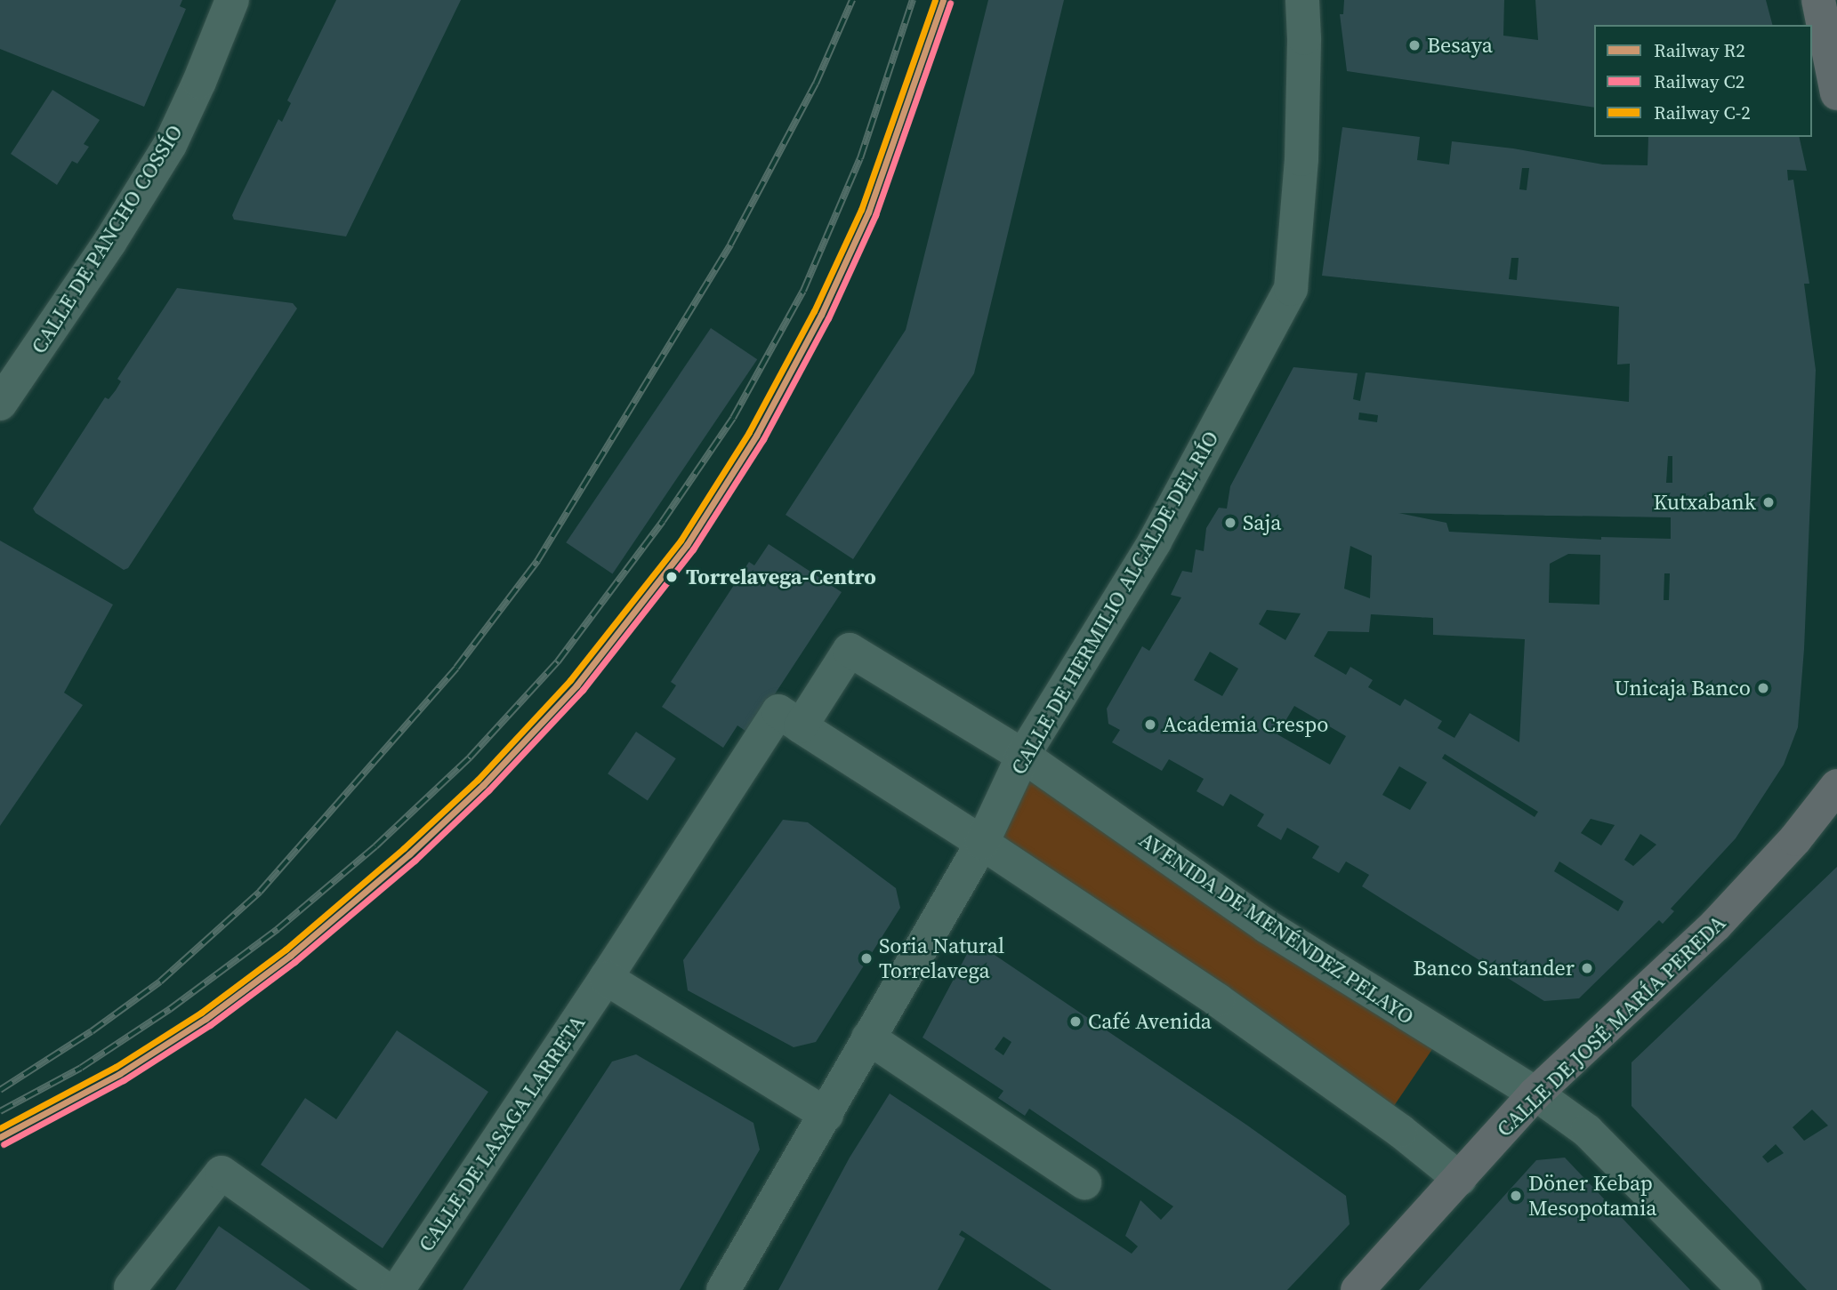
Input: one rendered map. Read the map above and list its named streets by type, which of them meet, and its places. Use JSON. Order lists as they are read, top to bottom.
{
  "streets": {
    "highway": ["CALLE DE JOSÉ MARÍA PEREDA"],
    "street": [
      "CALLE DE PANCHO COSSÍO",
      "CALLE DE HERMILIO ALCALDE DEL RÍO",
      "AVENIDA DE MENÉNDEZ PELAYO",
      "CALLE DE LASAGA LARRETA"
    ]
  },
  "crossings": [
    ["CALLE DE HERMILIO ALCALDE DEL RÍO", "AVENIDA DE MENÉNDEZ PELAYO"],
    ["AVENIDA DE MENÉNDEZ PELAYO", "CALLE DE JOSÉ MARÍA PEREDA"],
    ["AVENIDA DE MENÉNDEZ PELAYO", "CALLE DE LASAGA LARRETA"]
  ],
  "places": [
    "Besaya",
    "Kutxabank",
    "Saja",
    "Torrelavega-Centro",
    "Unicaja Banco",
    "Academia Crespo",
    "Soria Natural Torrelavega",
    "Banco Santander",
    "Café Avenida",
    "Döner Kebap Mesopotamia"
  ],
  "lines": ["rail line R2", "rail line C-2", "rail line C2"],
  "legend": ["Railway R2", "Railway C2", "Railway C-2"]
}
